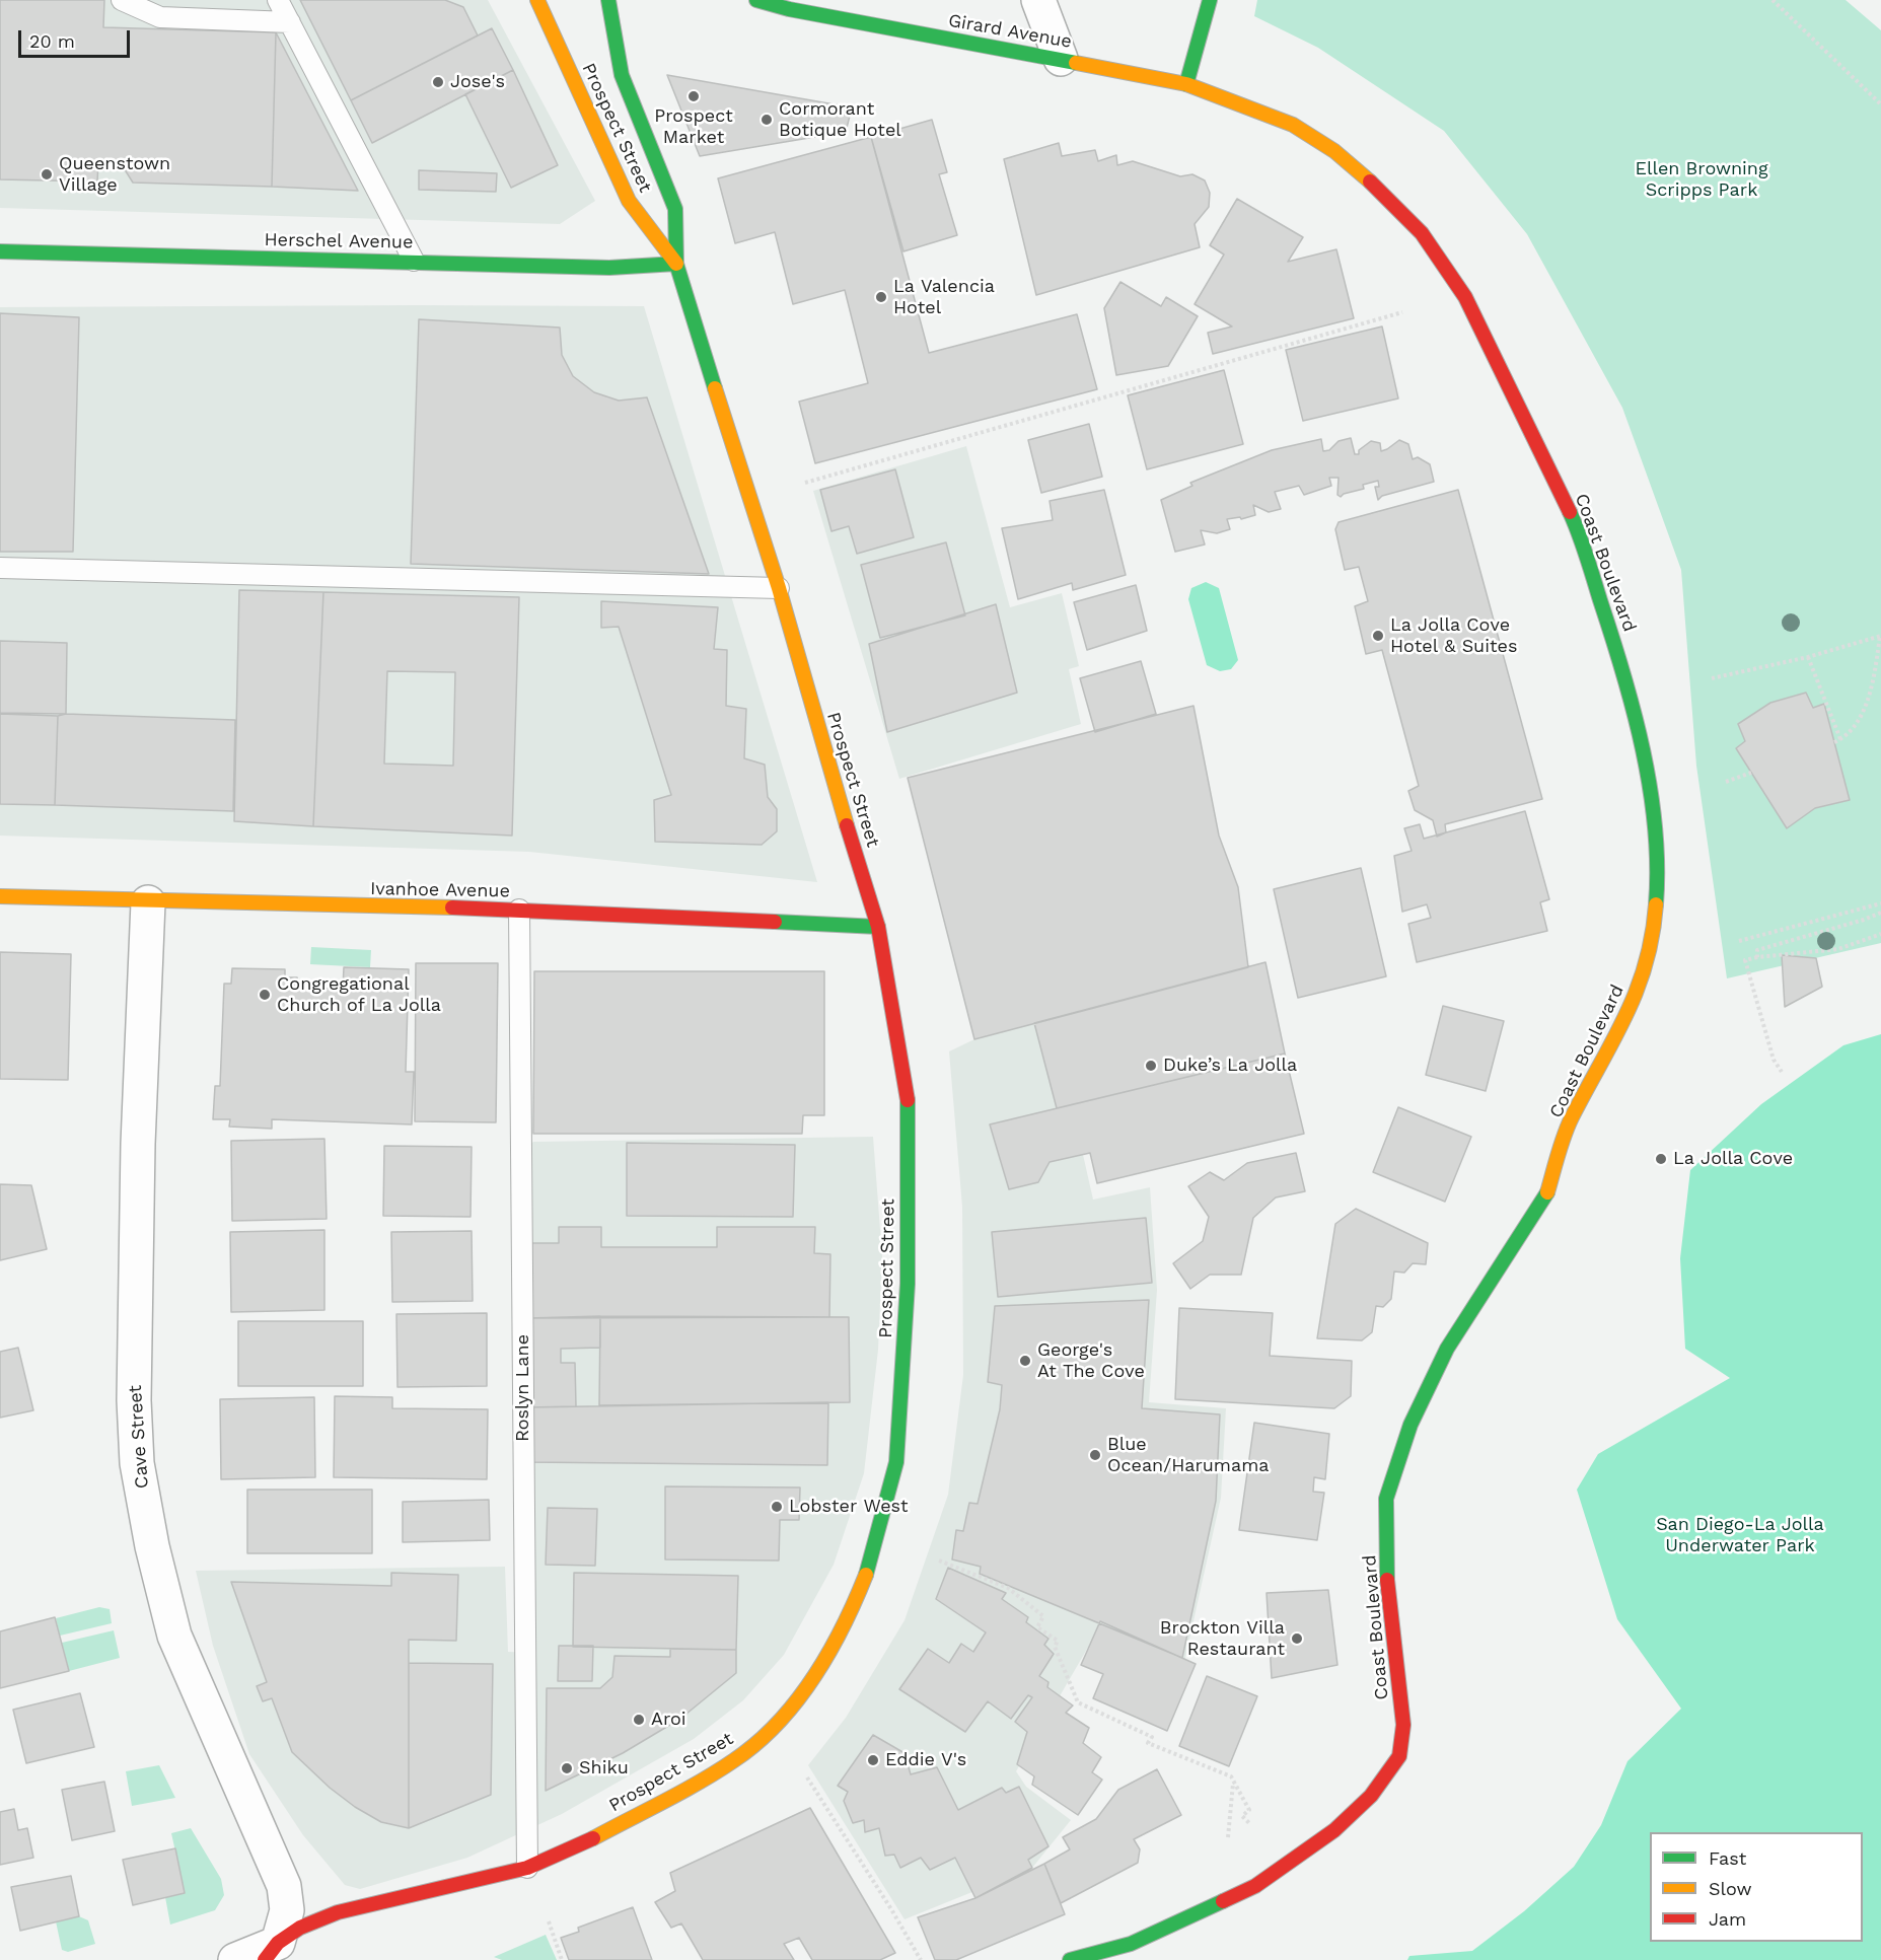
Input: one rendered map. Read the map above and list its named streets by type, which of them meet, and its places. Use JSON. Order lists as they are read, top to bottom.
{
  "streets": {
    "street": [
      "Girard Avenue",
      "Prospect Street",
      "Herschel Avenue",
      "Coast Boulevard",
      "Ivanhoe Avenue",
      "Cave Street"
    ],
    "lane": ["Roslyn Lane"]
  },
  "crossings": [
    ["Girard Avenue", "Coast Boulevard"],
    ["Prospect Street", "Herschel Avenue"],
    ["Prospect Street", "Ivanhoe Avenue"],
    ["Prospect Street", "Roslyn Lane"],
    ["Prospect Street", "Cave Street"],
    ["Ivanhoe Avenue", "Roslyn Lane"],
    ["Ivanhoe Avenue", "Cave Street"]
  ],
  "parks": ["Ellen Browning Scripps Park", "San Diego-La Jolla Underwater Park"],
  "places": [
    "Jose's",
    "Prospect Market",
    "Cormorant Botique Hotel",
    "Queenstown Village",
    "La Valencia Hotel",
    "La Jolla Cove Hotel & Suites",
    "Congregational Church of La Jolla",
    "Duke’s La Jolla",
    "La Jolla Cove",
    "George's At The Cove",
    "Blue Ocean/Harumama",
    "Lobster West",
    "Brockton Villa Restaurant",
    "Aroi",
    "Eddie V's",
    "Shiku"
  ],
  "legend": ["Fast", "Slow", "Jam"],
  "scale_bar": "20 m"
}
